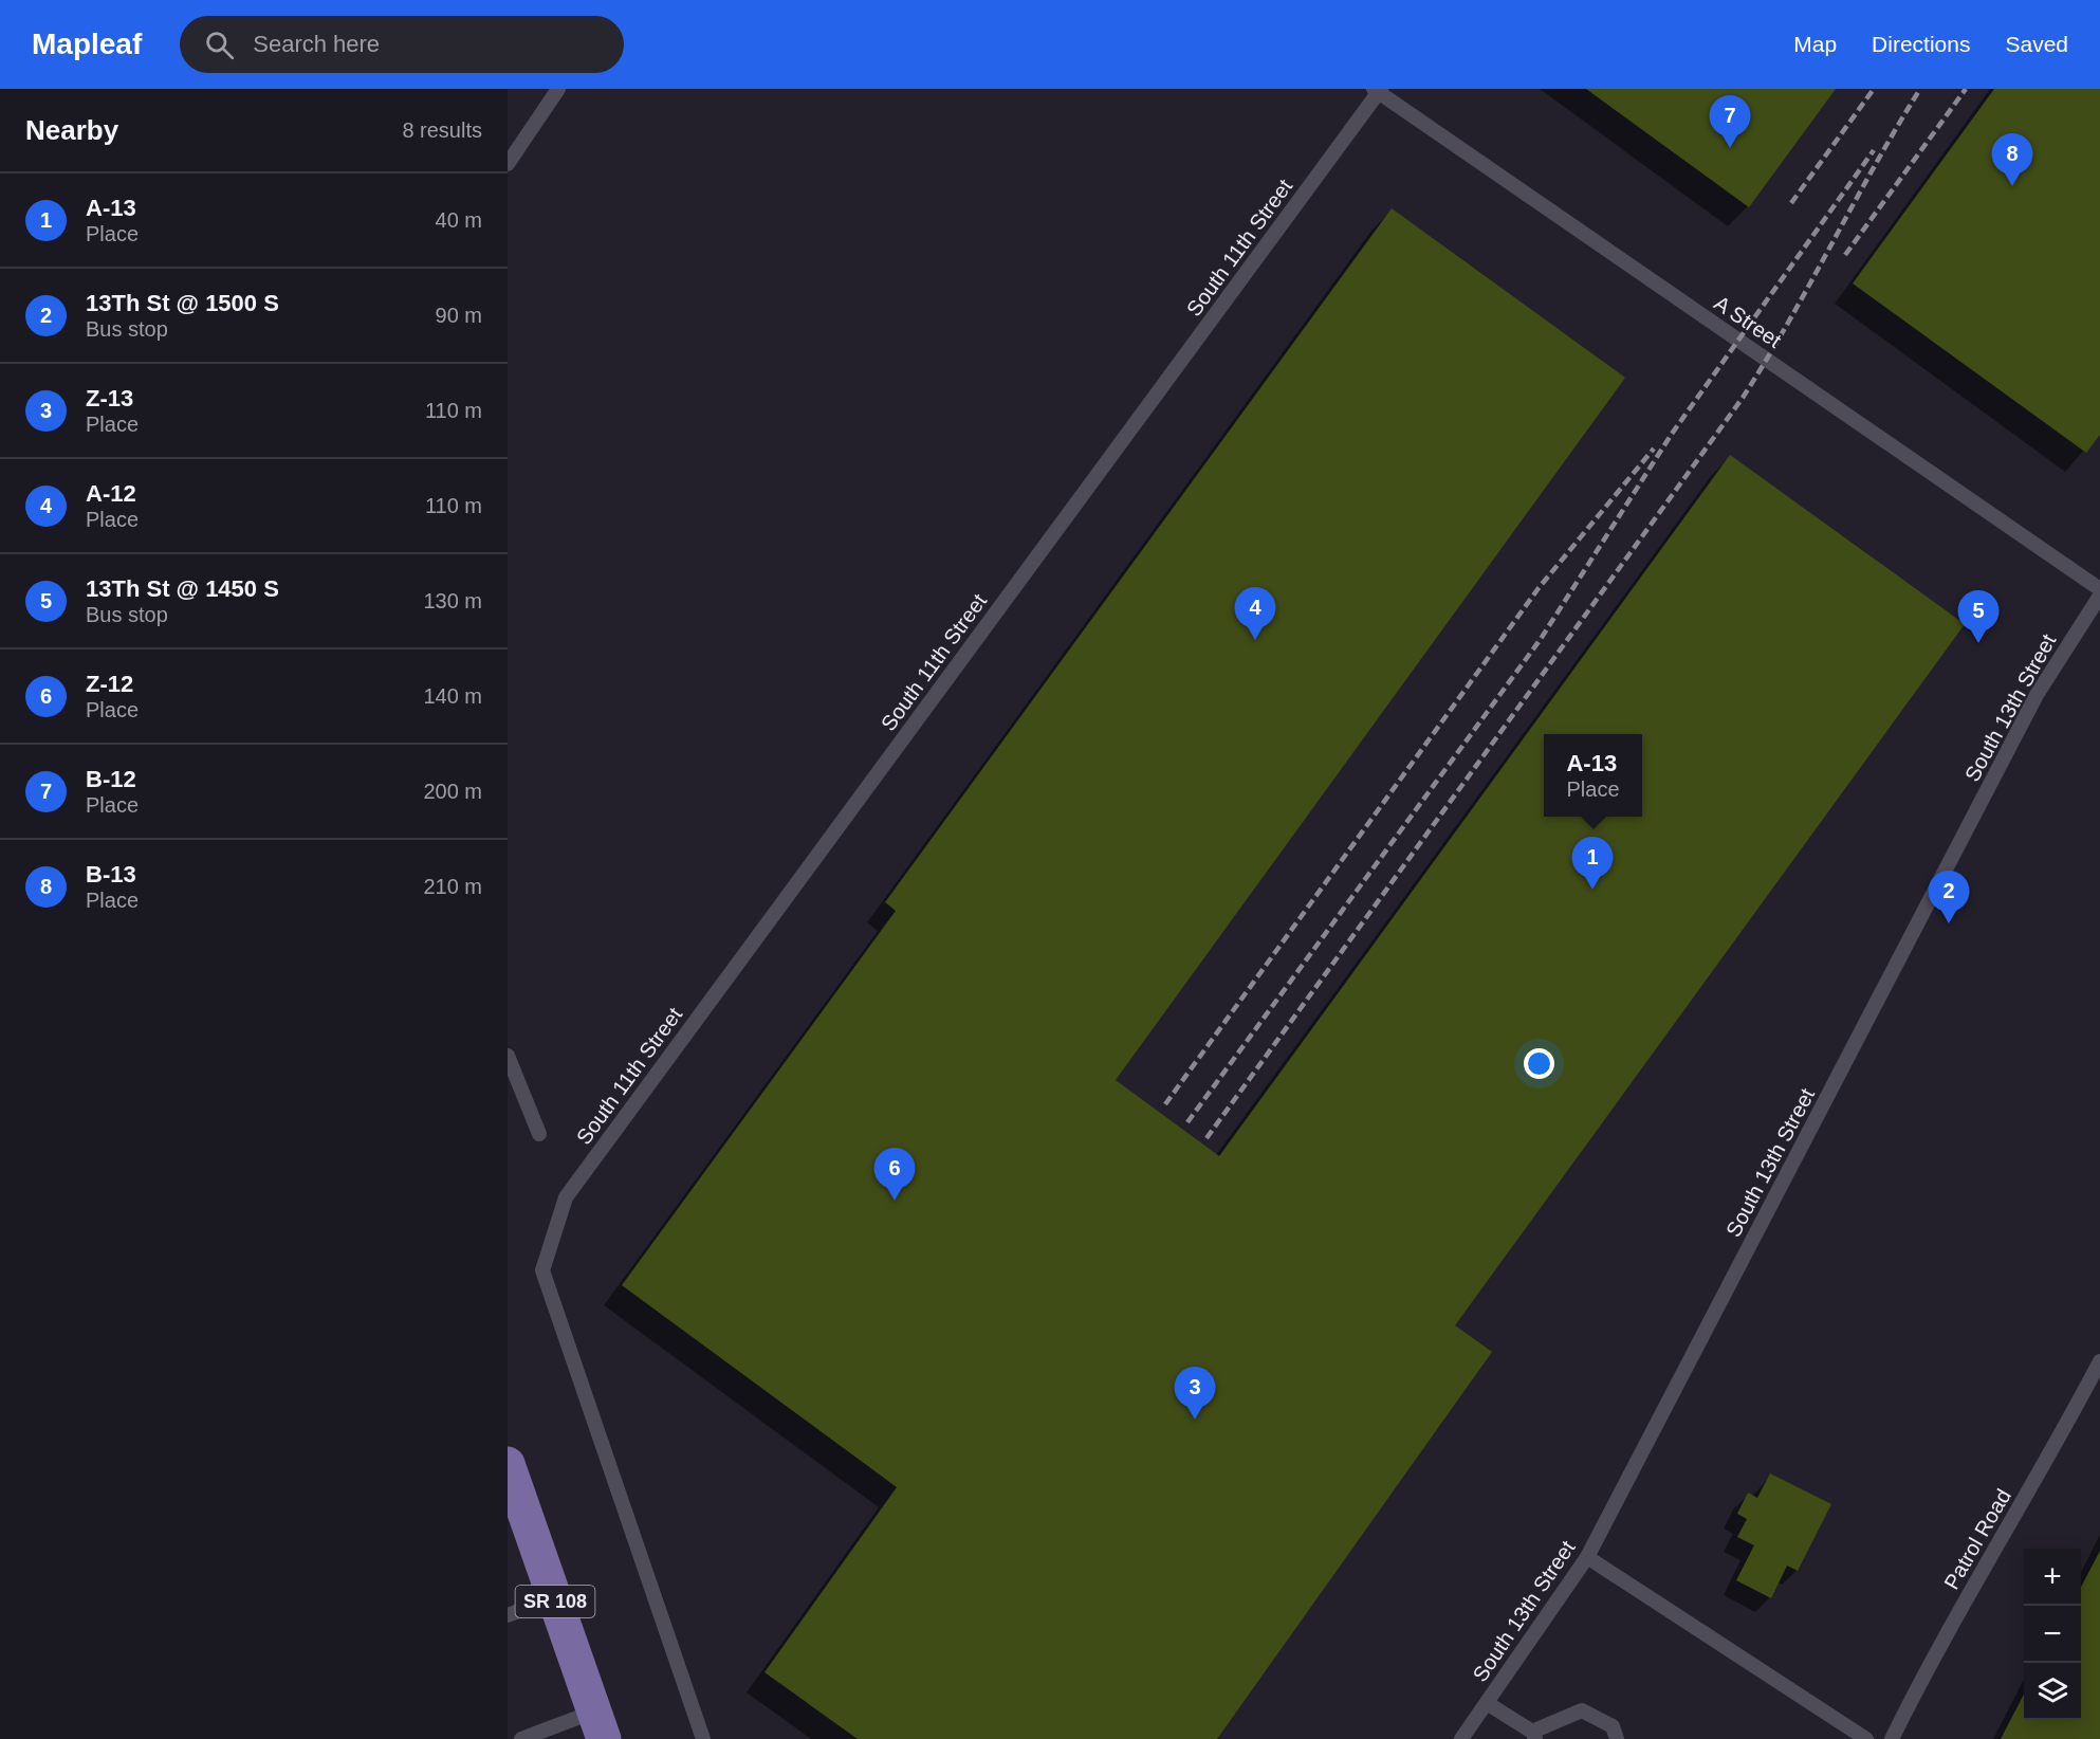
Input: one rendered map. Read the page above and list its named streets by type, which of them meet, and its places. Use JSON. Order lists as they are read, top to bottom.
{
  "streets": {
    "main road": ["SR 108"],
    "lane": [
      "South 11th Street",
      "A Street",
      "South 13th Street",
      "Patrol Road"
    ]
  },
  "crossings": [
    ["South 11th Street", "A Street"]
  ],
  "page": {
    "header": "Mapleaf",
    "search": "Search here",
    "nav": ["Map", "Directions", "Saved"],
    "heading": ["Nearby", "8 results"],
    "pins": [
      "7",
      "8",
      "4",
      "5",
      "1",
      "2",
      "6",
      "3"
    ],
    "list": [
      {
        "mark": "1",
        "name": "A-13",
        "note": "Place",
        "value": "40 m"
      },
      {
        "mark": "2",
        "name": "13Th St @ 1500 S",
        "note": "Bus stop",
        "value": "90 m"
      },
      {
        "mark": "3",
        "name": "Z-13",
        "note": "Place",
        "value": "110 m"
      },
      {
        "mark": "4",
        "name": "A-12",
        "note": "Place",
        "value": "110 m"
      },
      {
        "mark": "5",
        "name": "13Th St @ 1450 S",
        "note": "Bus stop",
        "value": "130 m"
      },
      {
        "mark": "6",
        "name": "Z-12",
        "note": "Place",
        "value": "140 m"
      },
      {
        "mark": "7",
        "name": "B-12",
        "note": "Place",
        "value": "200 m"
      },
      {
        "mark": "8",
        "name": "B-13",
        "note": "Place",
        "value": "210 m"
      }
    ],
    "popup": ["A-13", "Place"],
    "map_buttons": ["+", "−"]
  }
}
